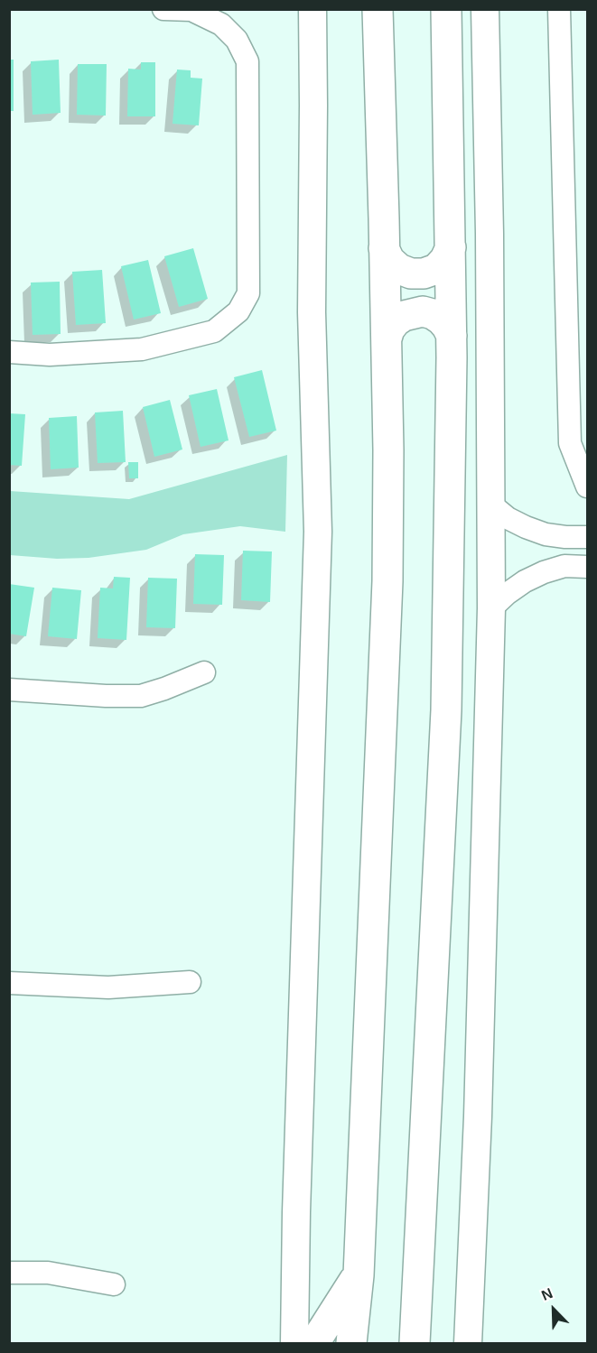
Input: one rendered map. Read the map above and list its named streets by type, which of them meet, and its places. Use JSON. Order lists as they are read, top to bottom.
{
  "north": "top left"
}
